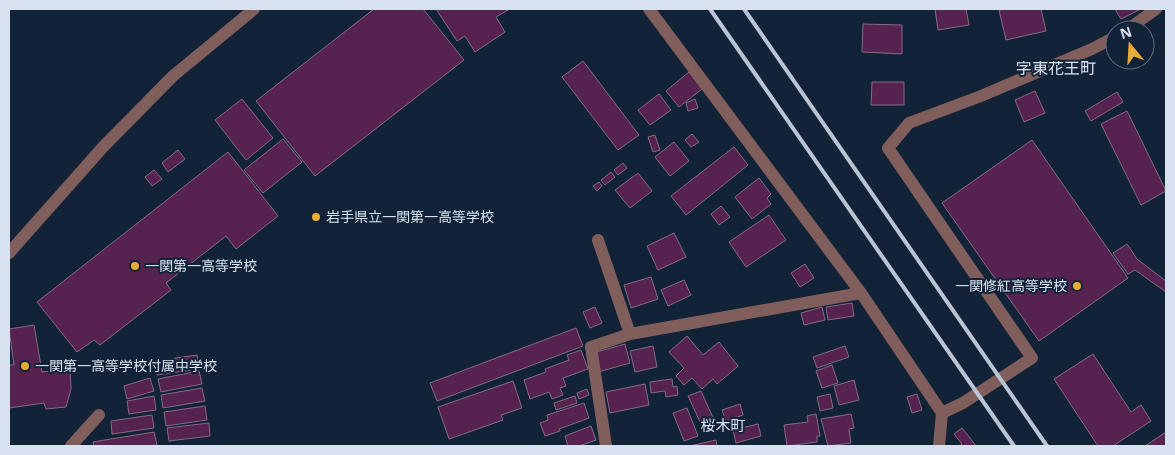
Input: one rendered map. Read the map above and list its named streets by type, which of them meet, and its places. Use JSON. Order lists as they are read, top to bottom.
{
  "districts": ["字東花王町", "桜木町"],
  "places": [
    "岩手県立一関第一高等学校",
    "一関第一高等学校",
    "一関修紅高等学校",
    "一関第一高等学校付属中学校"
  ],
  "north": "top"
}
